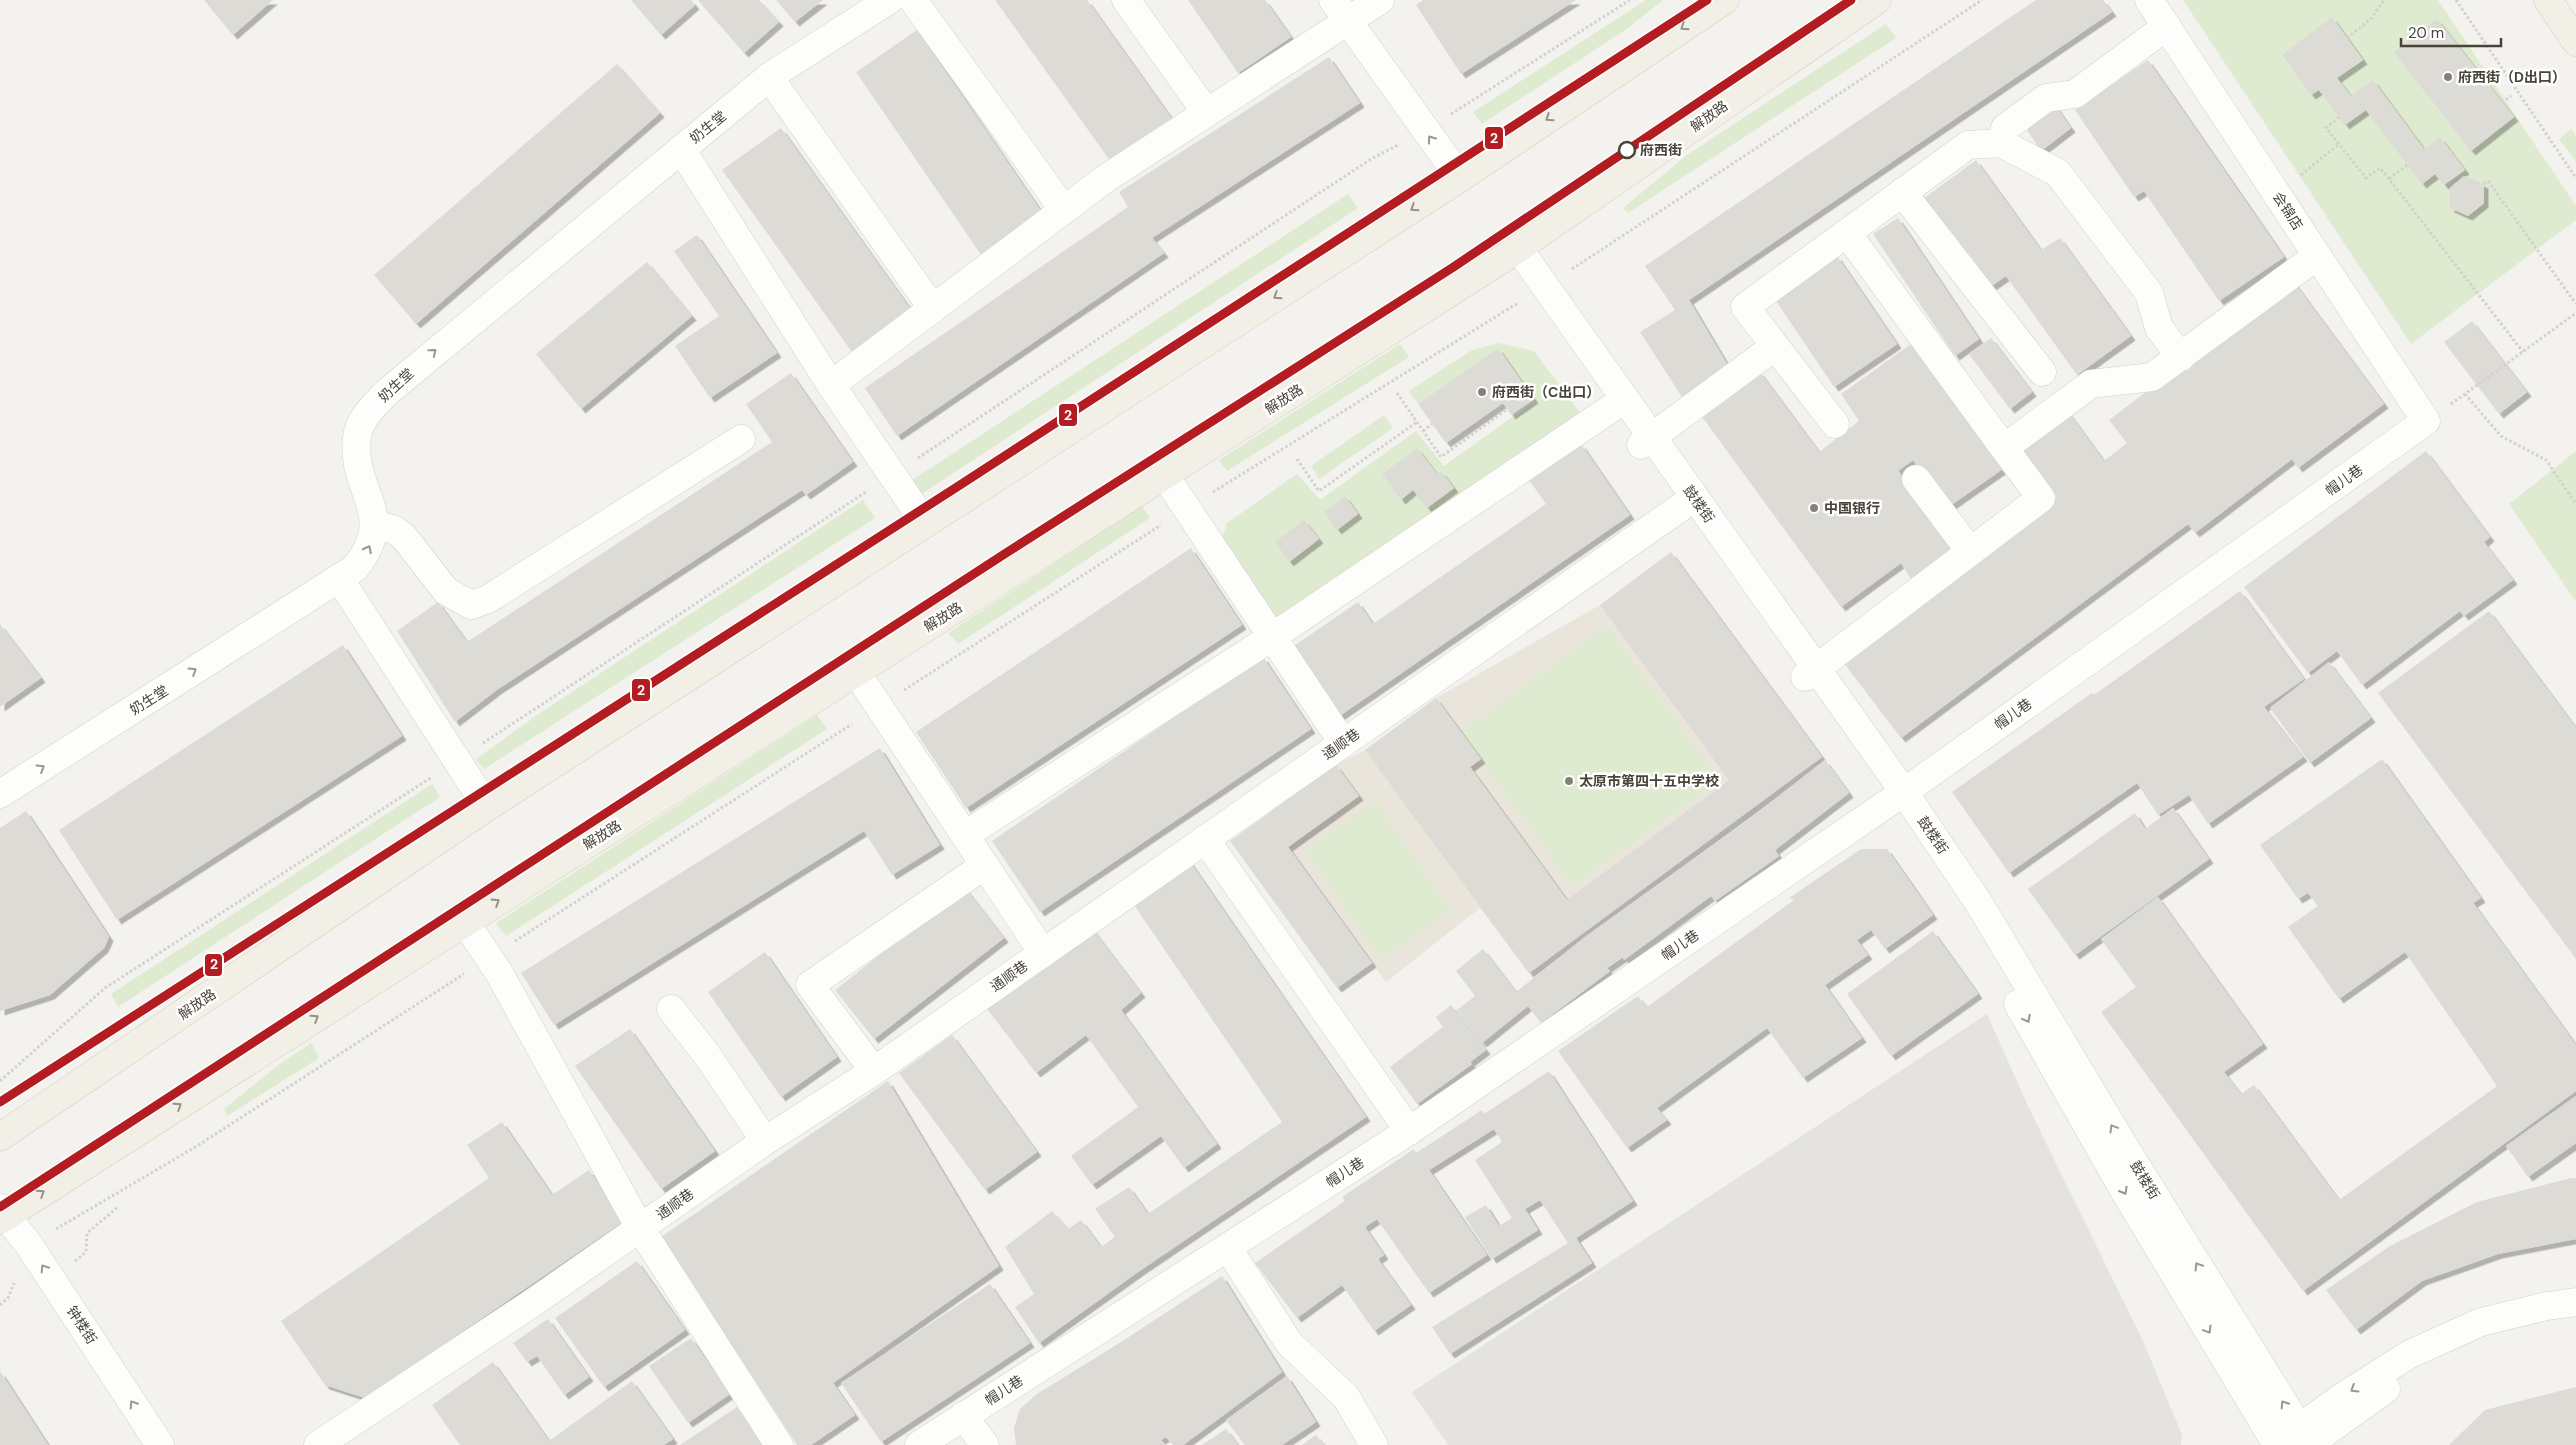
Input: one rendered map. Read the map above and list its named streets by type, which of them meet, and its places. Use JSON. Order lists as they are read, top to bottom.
{
  "streets": {
    "main road": ["解放路"],
    "street": [
      "奶生堂",
      "会锦店",
      "帽儿巷",
      "鼓楼街",
      "通顺巷",
      "钟楼街"
    ]
  },
  "crossings": [
    ["解放路", "鼓楼街"],
    ["解放路", "钟楼街"],
    ["会锦店", "帽儿巷"],
    ["帽儿巷", "鼓楼街"],
    ["鼓楼街", "通顺巷"]
  ],
  "one_way": ["奶生堂", "钟楼街"],
  "places": [
    "府西街（D出口）",
    "府西街",
    "府西街（C出口）",
    "中国银行",
    "太原市第四十五中学校"
  ],
  "lines": ["transit line 2"],
  "scale_bar": "20 m"
}
